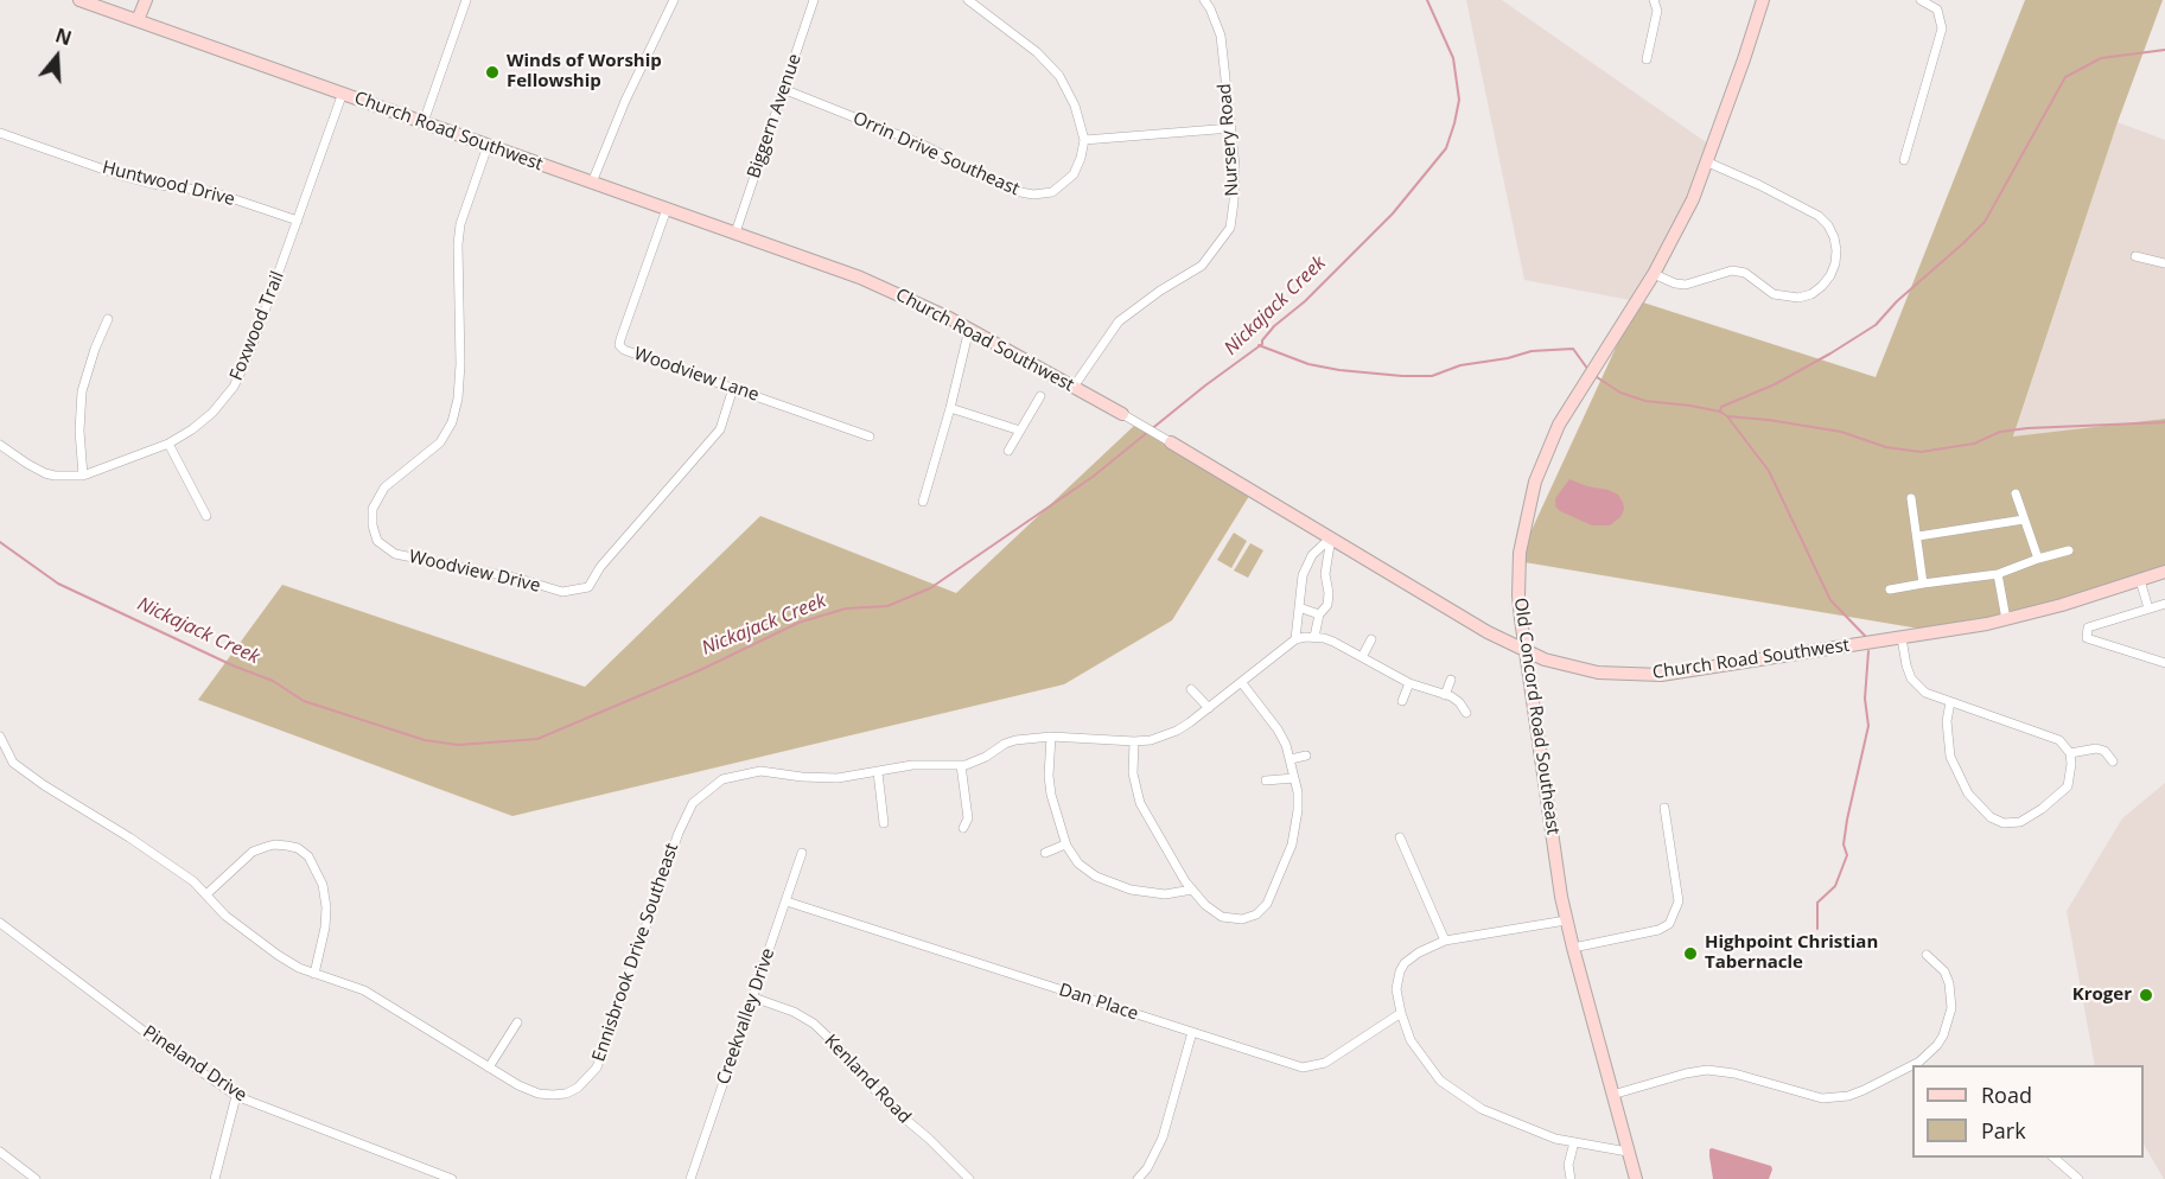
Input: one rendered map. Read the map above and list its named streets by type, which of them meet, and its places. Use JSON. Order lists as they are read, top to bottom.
{
  "streets": {
    "street": [
      "Biggern Avenue",
      "Church Road Southwest",
      "Nursery Road",
      "Orrin Drive Southeast",
      "Huntwood Drive",
      "Foxwood Trail",
      "Woodview Lane",
      "Woodview Drive",
      "Old Concord Road Southeast",
      "Ennisbrook Drive Southeast",
      "Dan Place",
      "Creekvalley Drive",
      "Pineland Drive",
      "Kenland Road"
    ]
  },
  "crossings": [
    ["Biggern Avenue", "Church Road Southwest"],
    ["Biggern Avenue", "Orrin Drive Southeast"],
    ["Church Road Southwest", "Nursery Road"],
    ["Church Road Southwest", "Foxwood Trail"],
    ["Church Road Southwest", "Woodview Lane"],
    ["Church Road Southwest", "Woodview Drive"],
    ["Church Road Southwest", "Old Concord Road Southeast"],
    ["Huntwood Drive", "Foxwood Trail"],
    ["Woodview Lane", "Woodview Drive"],
    ["Dan Place", "Creekvalley Drive"],
    ["Creekvalley Drive", "Kenland Road"]
  ],
  "water": ["Nickajack Creek"],
  "places": ["Winds of Worship Fellowship", "Highpoint Christian Tabernacle", "Kroger"],
  "legend": ["Road", "Park"],
  "north": "top"
}
